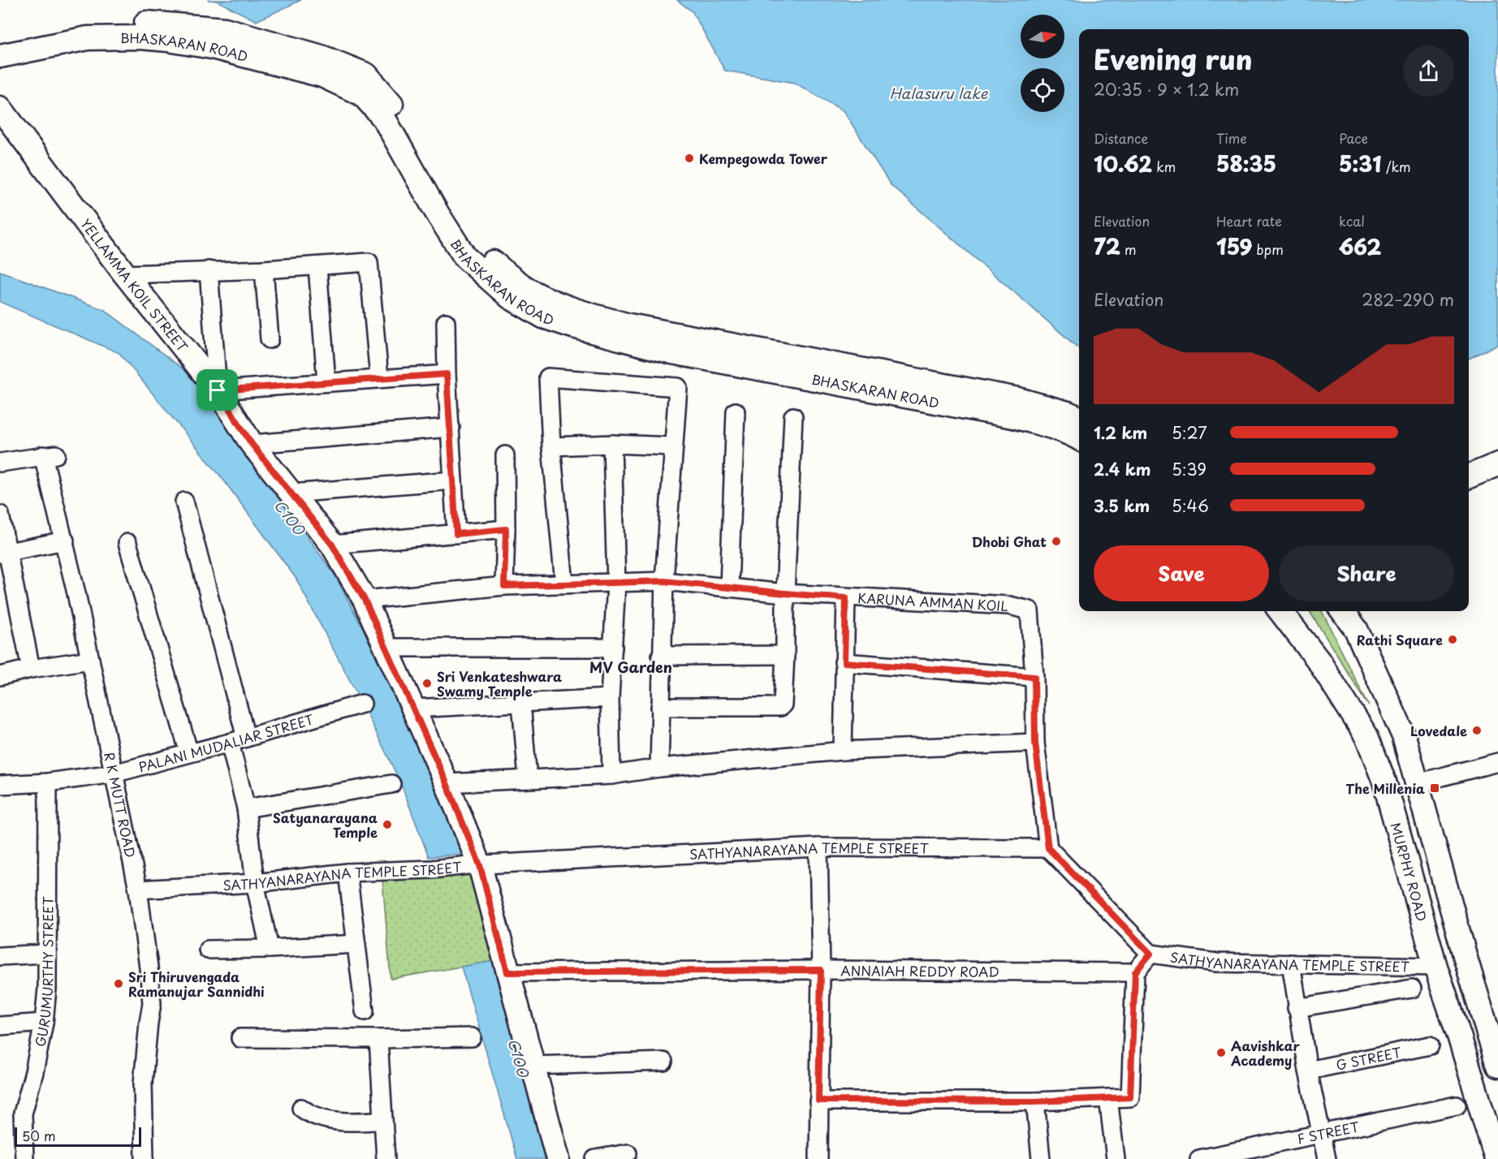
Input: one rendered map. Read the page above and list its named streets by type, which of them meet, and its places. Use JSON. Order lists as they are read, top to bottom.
{
  "streets": {
    "main road": ["BHASKARAN ROAD", "YELLAMMA KOIL STREET", "MURPHY ROAD"],
    "street": [
      "KARUNA AMMAN KOIL",
      "PALANI MUDALIAR STREET",
      "R K MUTT ROAD",
      "SATHYANARAYANA TEMPLE STREET",
      "ANNAIAH REDDY ROAD",
      "GURUMURTHY STREET",
      "G STREET",
      "F STREET"
    ]
  },
  "crossings": [
    ["YELLAMMA KOIL STREET", "KARUNA AMMAN KOIL"],
    ["YELLAMMA KOIL STREET", "SATHYANARAYANA TEMPLE STREET"],
    ["YELLAMMA KOIL STREET", "ANNAIAH REDDY ROAD"],
    ["KARUNA AMMAN KOIL", "SATHYANARAYANA TEMPLE STREET"],
    ["PALANI MUDALIAR STREET", "R K MUTT ROAD"],
    ["PALANI MUDALIAR STREET", "GURUMURTHY STREET"],
    ["R K MUTT ROAD", "SATHYANARAYANA TEMPLE STREET"],
    ["SATHYANARAYANA TEMPLE STREET", "MURPHY ROAD"]
  ],
  "districts": ["MV Garden"],
  "water": ["Halasuru lake", "C100"],
  "places": {
    "other": [
      "Kempegowda Tower",
      "Dhobi Ghat",
      "Rathi Square",
      "Sri Venkateshwara Swamy Temple",
      "Lovedale",
      "Satyanarayana Temple",
      "Sri Thiruvengada Ramanujar Sannidhi",
      "Aavishkar Academy"
    ],
    "transit": ["The Millenia"]
  },
  "scale_bar": "50 m",
  "north": "right",
  "page": {
    "heading": ["Evening run", "20:35 · 9 × 1.2 km"],
    "stats": [
      ["Distance", "10.62 km"],
      ["Time", "58:35"],
      ["Pace", "5:31 /km"],
      ["Elevation", "72 m"],
      ["Heart rate", "159 bpm"],
      ["kcal", "662"]
    ],
    "chart": ["Elevation", "282–290 m"],
    "list": [
      {
        "name": "1.2 km",
        "note": "5:27"
      },
      {
        "name": "2.4 km",
        "note": "5:39"
      },
      {
        "name": "3.5 km",
        "note": "5:46"
      }
    ],
    "buttons": ["Save", "Share"],
    "scale": "50 m"
  }
}
